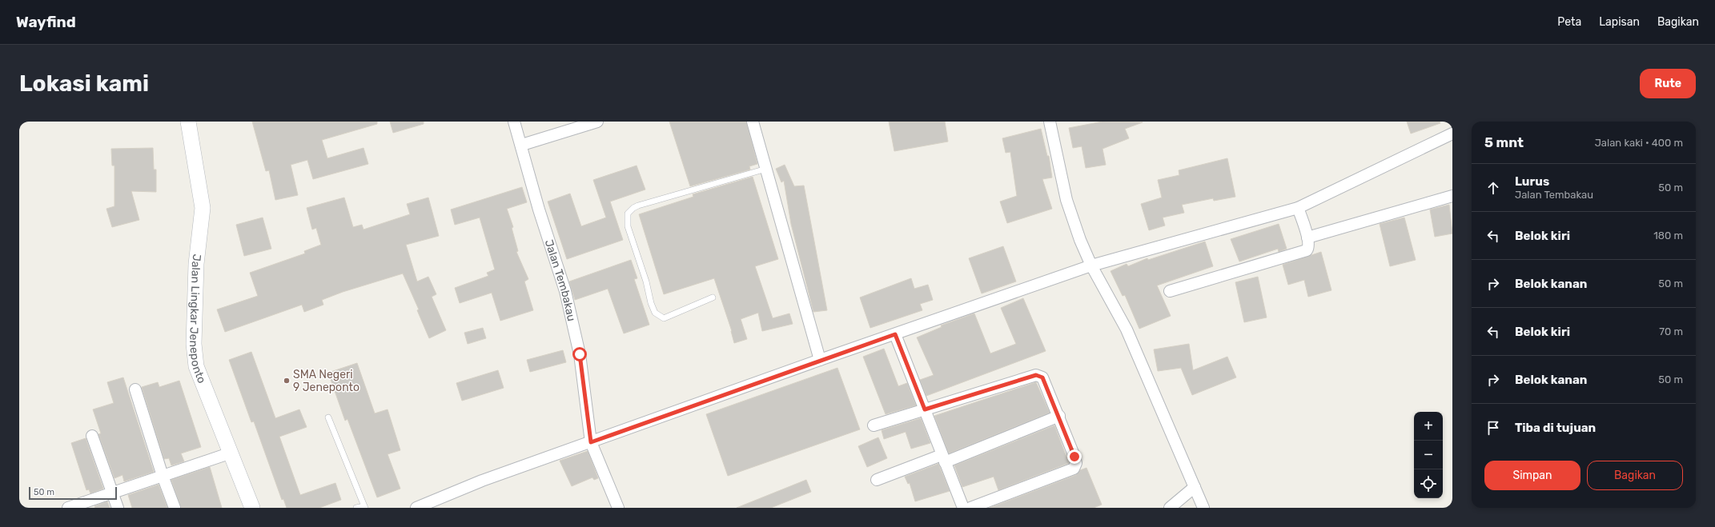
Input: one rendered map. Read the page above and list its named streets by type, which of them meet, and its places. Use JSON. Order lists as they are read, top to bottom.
{
  "streets": {
    "main road": ["Jalan Lingkar Jeneponto"],
    "street": ["Jalan Tembakau"]
  },
  "places": ["SMA Negeri 9 Jeneponto"],
  "scale_bar": "50 m",
  "page": {
    "header": "Wayfind",
    "nav": ["Peta", "Lapisan", "Bagikan"],
    "buttons": [
      "Rute",
      ["Simpan", "Bagikan"]
    ],
    "title": "Lokasi kami",
    "heading": ["5 mnt", "Jalan kaki · 400 m"],
    "list": [
      ["Lurus", "Jalan Tembakau", "50 m"],
      ["Belok kiri", "180 m"],
      ["Belok kanan", "50 m"],
      ["Belok kiri", "70 m"],
      ["Belok kanan", "50 m"],
      "Tiba di tujuan"
    ],
    "map_buttons": ["+", "−"],
    "scale": "50 m"
  }
}
